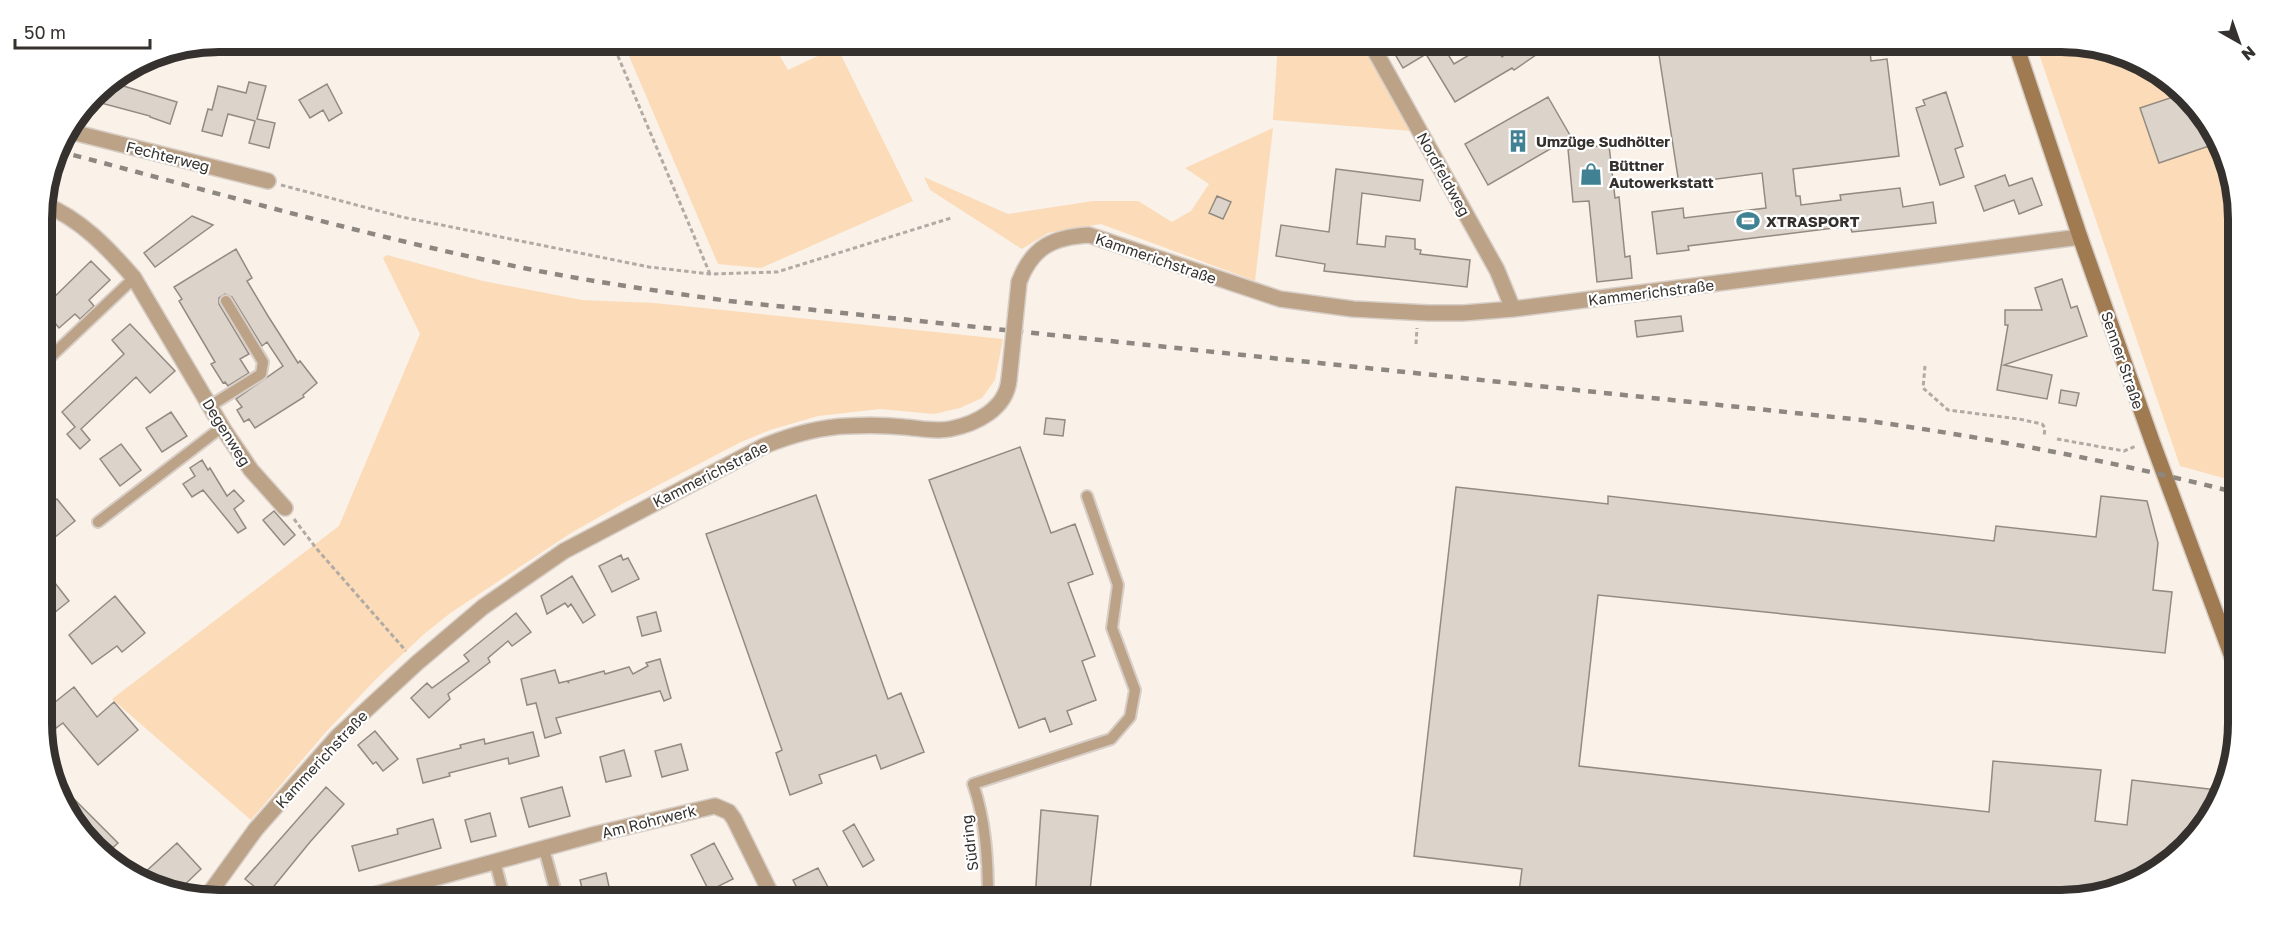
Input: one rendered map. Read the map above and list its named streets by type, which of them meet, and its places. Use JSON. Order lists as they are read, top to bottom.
{
  "streets": {
    "street": [
      "Fechterweg",
      "Nordfeldweg",
      "Kammerichstraße",
      "Senner Straße",
      "Degenweg",
      "Am Rohrwerk"
    ],
    "lane": ["Südring"]
  },
  "crossings": [
    ["Nordfeldweg", "Kammerichstraße"],
    ["Kammerichstraße", "Senner Straße"]
  ],
  "places": {
    "building": ["Umzüge Sudhölter"],
    "shop": ["Büttner Autowerkstatt"],
    "sports": ["XTRASPORT"]
  },
  "scale_bar": "50 m",
  "north": "bottom right"
}
